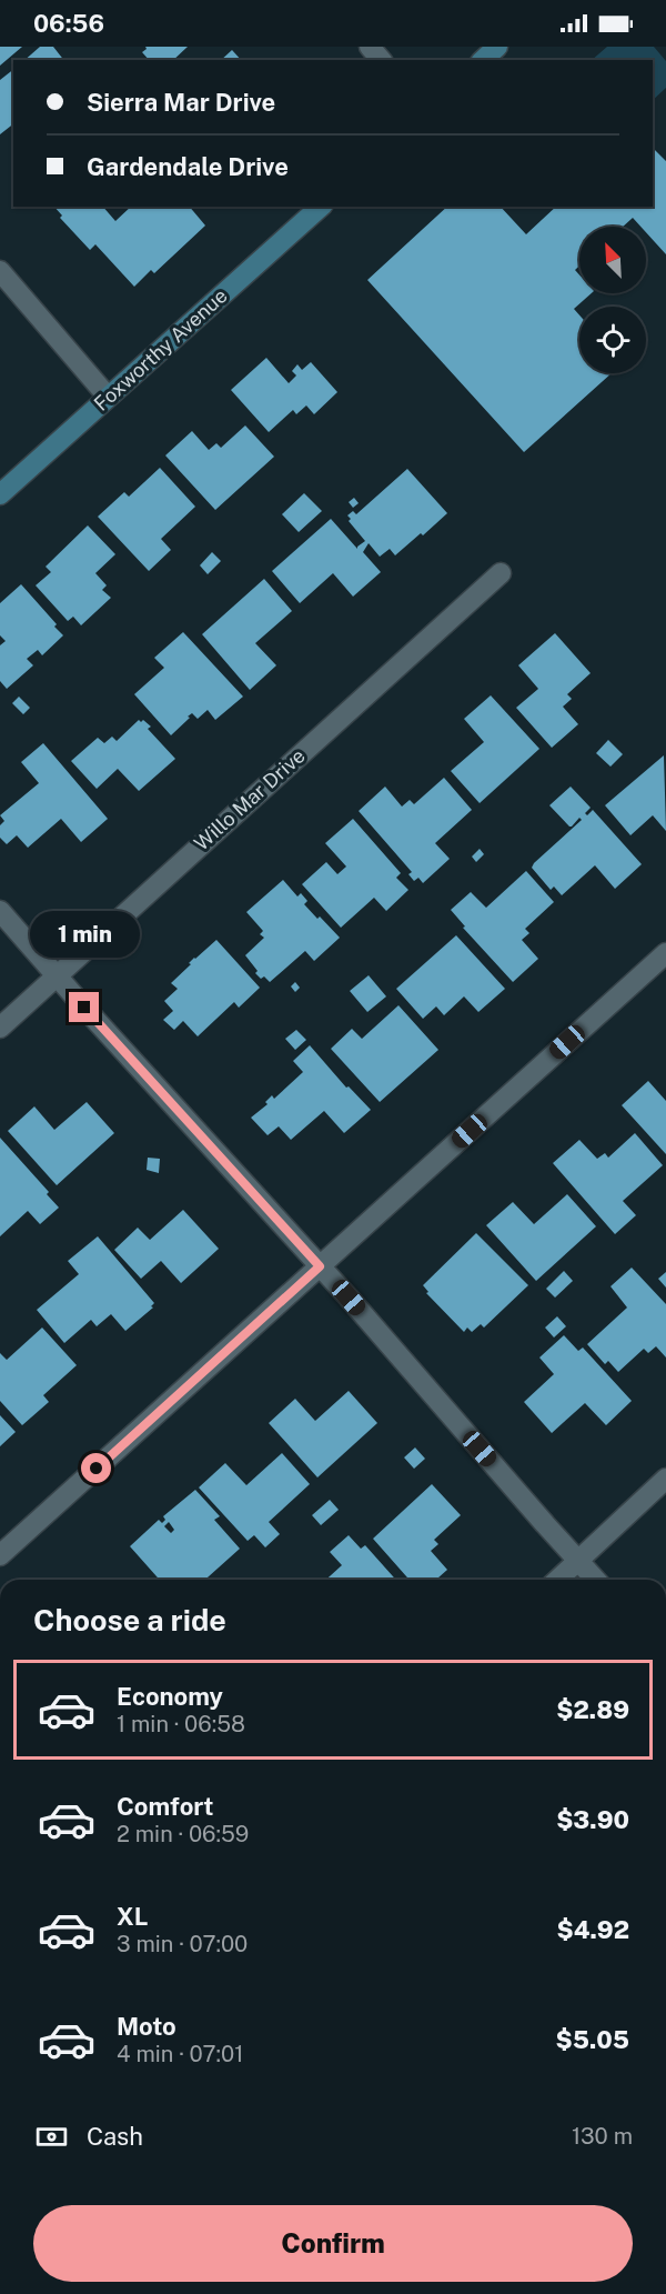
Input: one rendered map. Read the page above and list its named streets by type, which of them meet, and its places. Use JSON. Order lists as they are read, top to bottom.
{
  "streets": {
    "street": ["Foxworthy Avenue", "Willo Mar Drive"]
  },
  "north": "top left",
  "page": {
    "status": "06:56",
    "banner": ["Sierra Mar Drive", "Gardendale Drive"],
    "bubble": "1 min",
    "heading": "Choose a ride",
    "list": [
      {
        "name": "Economy",
        "note": "1 min · 06:58",
        "value": "$2.89"
      },
      {
        "name": "Comfort",
        "note": "2 min · 06:59",
        "value": "$3.90"
      },
      {
        "name": "XL",
        "note": "3 min · 07:00",
        "value": "$4.92"
      },
      {
        "name": "Moto",
        "note": "4 min · 07:01",
        "value": "$5.05"
      }
    ],
    "pay": ["Cash", "130 m"],
    "buttons": "Confirm"
  }
}
